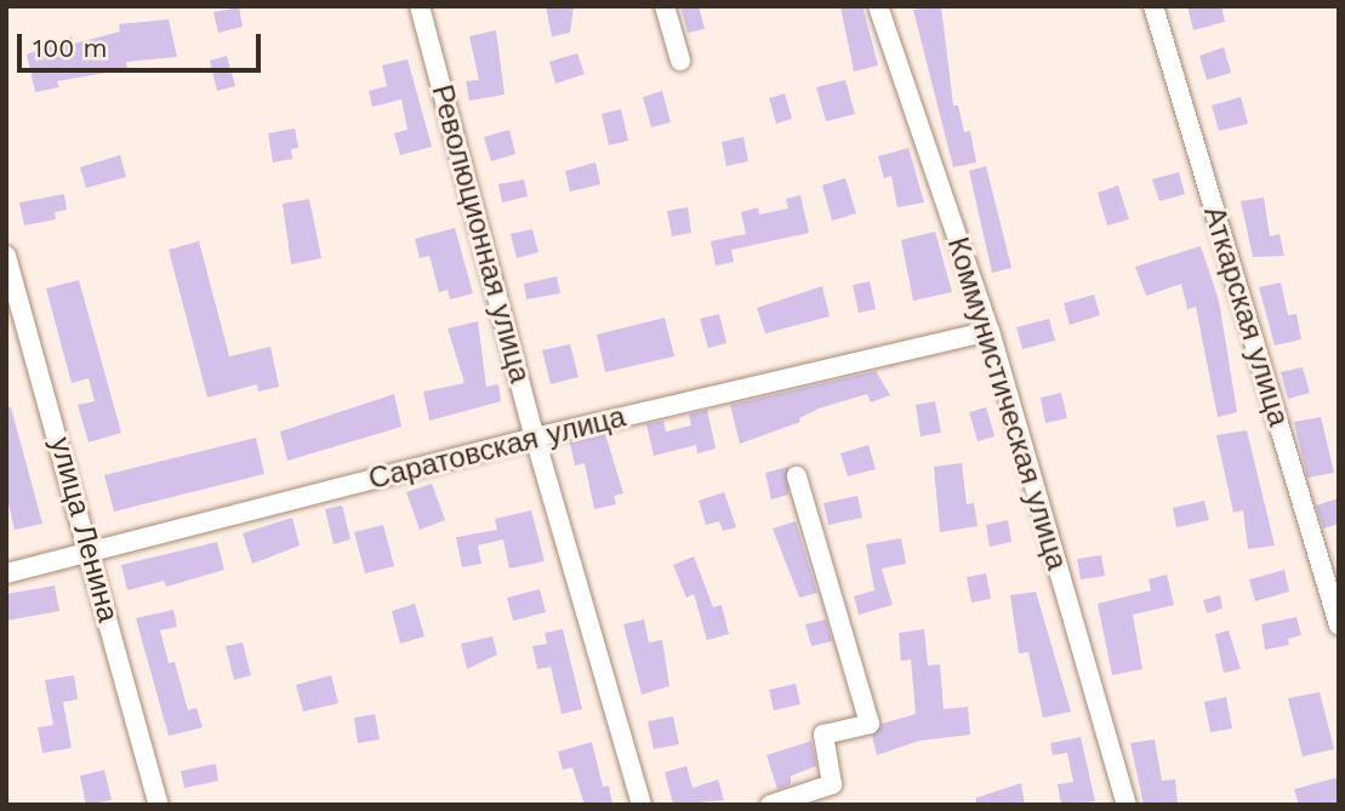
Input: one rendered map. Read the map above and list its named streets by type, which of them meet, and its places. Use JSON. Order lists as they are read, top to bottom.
{
  "streets": {
    "street": [
      "Революционная улица",
      "Аткарская улица",
      "Коммунистическая улица",
      "Саратовская улица",
      "улица Ленина"
    ]
  },
  "crossings": [
    ["Революционная улица", "Саратовская улица"],
    ["Коммунистическая улица", "Саратовская улица"],
    ["Саратовская улица", "улица Ленина"]
  ],
  "scale_bar": "100 m"
}
